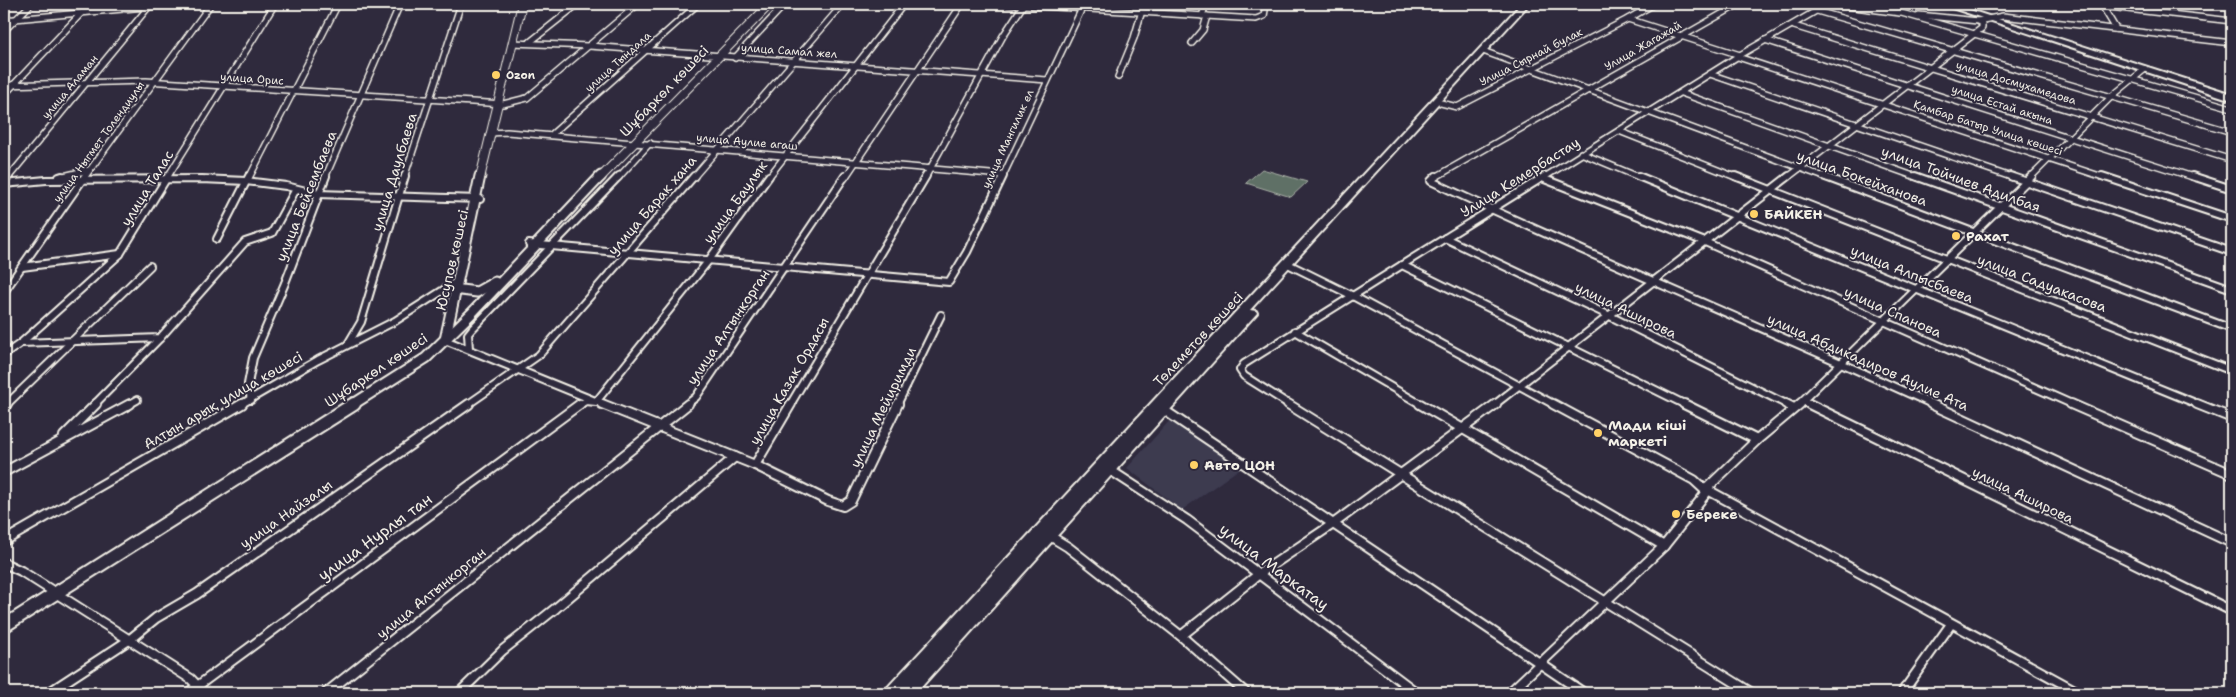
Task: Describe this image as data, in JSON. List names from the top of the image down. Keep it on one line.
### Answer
{"streets":{"main road":["Төлеметов көшесі"],"street":["Улица Жагажай","улица Самал жел","Улица Сырнай булак","улица Тындала","улица Орис","улица Досмухамедова","улица Аламан","Шұбаркөл көшесі","улица Естай акына","Қамбар батыр Улица көшесі","улица Мангилик ел","улица Ныгмет Толендиулы","улица Аулие агаш","улица Даулбаева","Улица Кемербастау","улица Бокейханова","улица Тойчиев Адилбая","улица Талас","улица Бейсембаева","улица Баулык","улица Барак хана","Юсупов көшесі","улица Алпысбаева","улица Садуакасова","улица Аширова","улица Спанова","улица Алтынкорган","улица Абдикадиров Аулие Ата","улица Казак Ордасы","Алтын арық улица көшесі","улица Мейиримди","улица Найзалы","улица Нурлы тан","улица Маркатау"]},"crossings":[["Улица Жагажай","Қамбар батыр Улица көшесі"],["Улица Жагажай","Улица Кемербастау"],["Улица Жагажай","улица Бокейханова"],["Улица Жагажай","улица Абдикадиров Аулие Ата"],["улица Самал жел","улица Тындала"],["улица Самал жел","улица Орис"],["улица Самал жел","Шұбаркөл көшесі"],["улица Самал жел","улица Мангилик ел"],["улица Самал жел","улица Баулык"],["улица Самал жел","улица Барак хана"],["улица Самал жел","Юсупов көшесі"],["улица Самал жел","улица Алтынкорган"],["улица Самал жел","улица Казак Ордасы"],["Улица Сырнай булак","Қамбар батыр Улица көшесі"],["Улица Сырнай булак","улица Бокейханова"],["Улица Сырнай булак","Төлеметов көшесі"],["улица Тындала","улица Аулие агаш"],["улица Орис","улица Аламан"],["улица Орис","улица Ныгмет Толендиулы"],["улица Орис","улица Даулбаева"],["улица Орис","улица Талас"],["улица Орис","улица Бейсембаева"],["улица Орис","Юсупов көшесі"],["улица Досмухамедова","Улица Кемербастау"],["Шұбаркөл көшесі","улица Аулие агаш"],["Шұбаркөл көшесі","Юсупов көшесі"],["Шұбаркөл көшесі","улица Казак Ордасы"],["улица Естай акына","Улица Кемербастау"],["Қамбар батыр Улица көшесі","Улица Кемербастау"],["улица Мангилик ел","улица Аулие агаш"],["улица Мангилик ел","улица Казак Ордасы"],["улица Аулие агаш","улица Баулык"],["улица Аулие агаш","улица Барак хана"],["улица Аулие агаш","Юсупов көшесі"],["улица Аулие агаш","улица Алтынкорган"],["улица Аулие агаш","улица Казак Ордасы"],["улица Даулбаева","Алтын арық улица көшесі"],["Улица Кемербастау","улица Бокейханова"],["Улица Кемербастау","улица Тойчиев Адилбая"],["Улица Кемербастау","улица Алпысбаева"],["Улица Кемербастау","улица Садуакасова"],["Улица Кемербастау","улица Аширова"],["Улица Кемербастау","улица Спанова"],["Улица Кемербастау","улица Абдикадиров Аулие Ата"],["улица Бокейханова","Төлеметов көшесі"],["улица Бейсембаева","Алтын арық улица көшесі"],["улица Баулык","улица Казак Ордасы"],["улица Баулык","улица Нурлы тан"],["улица Барак хана","улица Найзалы"],["Юсупов көшесі","улица Казак Ордасы"],["Юсупов көшесі","Алтын арық улица көшесі"],["улица Алтынкорган","улица Казак Ордасы"],["Төлеметов көшесі","улица Маркатау"],["улица Казак Ордасы","улица Мейиримди"],["улица Казак Ордасы","улица Найзалы"],["улица Казак Ордасы","улица Нурлы тан"]],"places":["Ozon","БАЙКЕН","Рахат","Мади кіші маркеті","Авто ЦОН","Береке"]}
